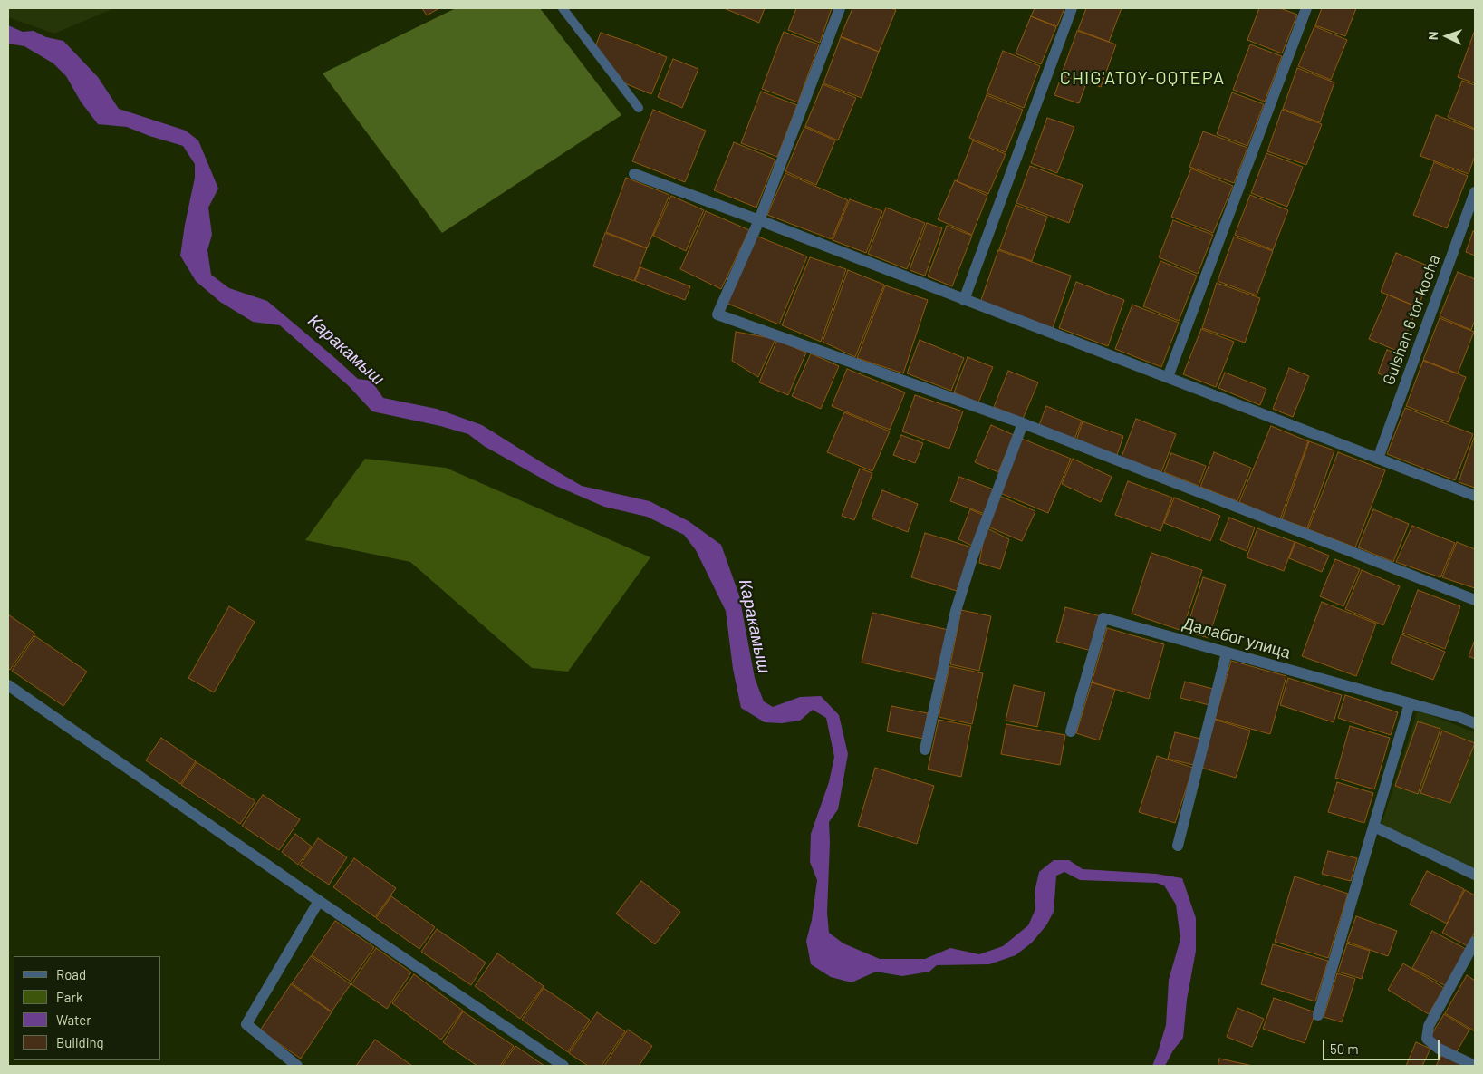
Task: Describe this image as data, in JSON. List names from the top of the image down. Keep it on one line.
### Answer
{"streets":{"street":["Gulshan 6 tor kocha","Далабог улица"]},"districts":["CHIG'ATOY-OQTEPA"],"water":["Каракамыш"],"legend":["Road","Park","Water","Building"],"scale_bar":"50 m","north":"left"}
